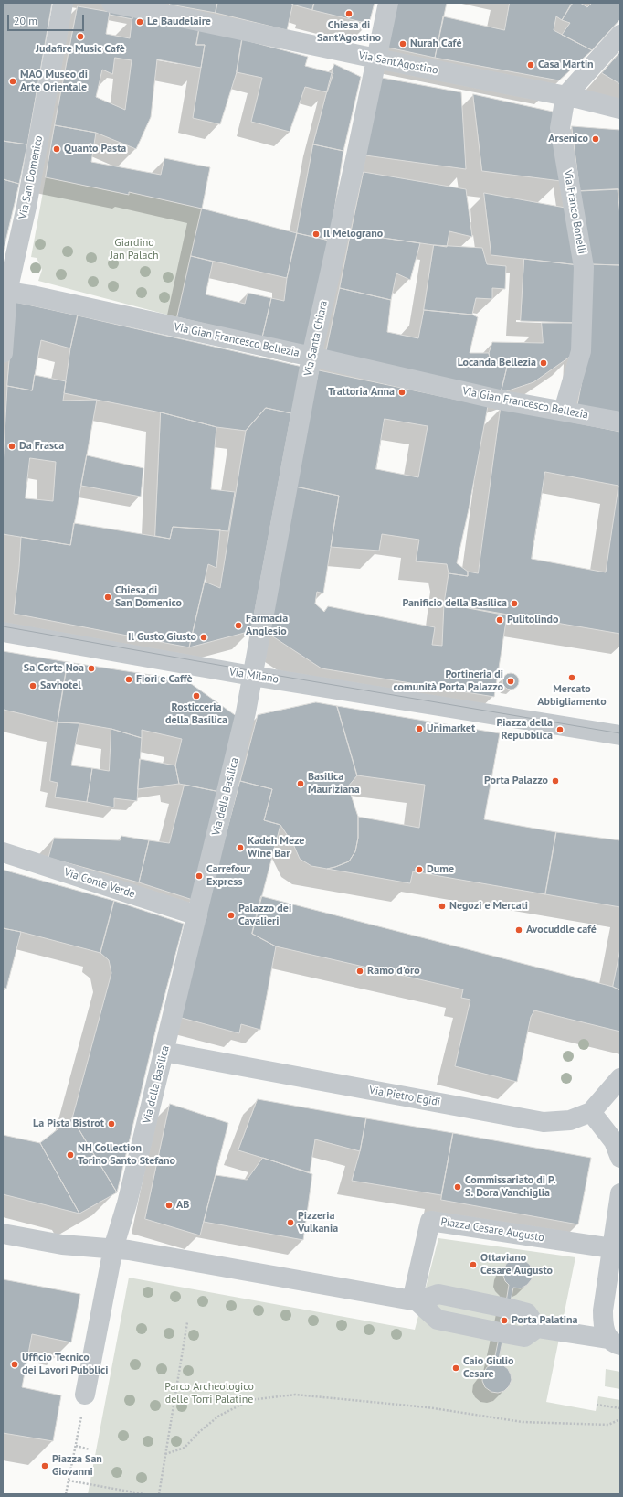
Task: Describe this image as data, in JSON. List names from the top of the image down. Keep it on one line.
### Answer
{"streets":{"street":["Via Sant'Agostino","Via San Domenico","Via Franco Bonelli","Via Santa Chiara","Via Gian Francesco Bellezia","Via Milano","Via della Basilica","Via Conte Verde","Via Pietro Egidi","Piazza Cesare Augusto"]},"crossings":[["Via Sant'Agostino","Via Franco Bonelli"],["Via Sant'Agostino","Via Santa Chiara"],["Via San Domenico","Via Gian Francesco Bellezia"],["Via Franco Bonelli","Via Gian Francesco Bellezia"],["Via Santa Chiara","Via Gian Francesco Bellezia"],["Via Santa Chiara","Via Milano"],["Via Santa Chiara","Via della Basilica"],["Via Milano","Via della Basilica"],["Via della Basilica","Via Conte Verde"],["Via della Basilica","Via Pietro Egidi"]],"parks":["Giardino Jan Palach","Parco Archeologico delle Torri Palatine"],"places":["Chiesa di Sant'Agostino","Le Baudelaire","Judafire Music Cafè","Nurah Café","Casa Martin","MAO Museo di Arte Orientale","Arsenico","Quanto Pasta","Il Melograno","Locanda Bellezia","Trattoria Anna","Da Frasca","Chiesa di San Domenico","Panificio della Basilica","Pulitolindo","Farmacia Anglesio","Il Gusto Giusto","Sa Corte Noa","Mercato Abbigliamento","Fiori e Caffè","Portineria di comunità Porta Palazzo","Savhotel","Rosticceria della Basilica","Unimarket","Piazza della Repubblica","Porta Palazzo","Basilica Mauriziana","Kadeh Meze Wine Bar","Dume","Carrefour Express","Negozi e Mercati","Palazzo dei Cavalieri","Avocuddle café","Ramo d'oro","La Pista Bistrot","NH Collection Torino Santo Stefano","Commissariato di P. S. Dora Vanchiglia","AB","Pizzeria Vulkania","Ottaviano Cesare Augusto","Porta Palatina","Ufficio Tecnico dei Lavori Pubblici","Caio Giulio Cesare","Piazza San Giovanni"],"scale_bar":"20 m"}
